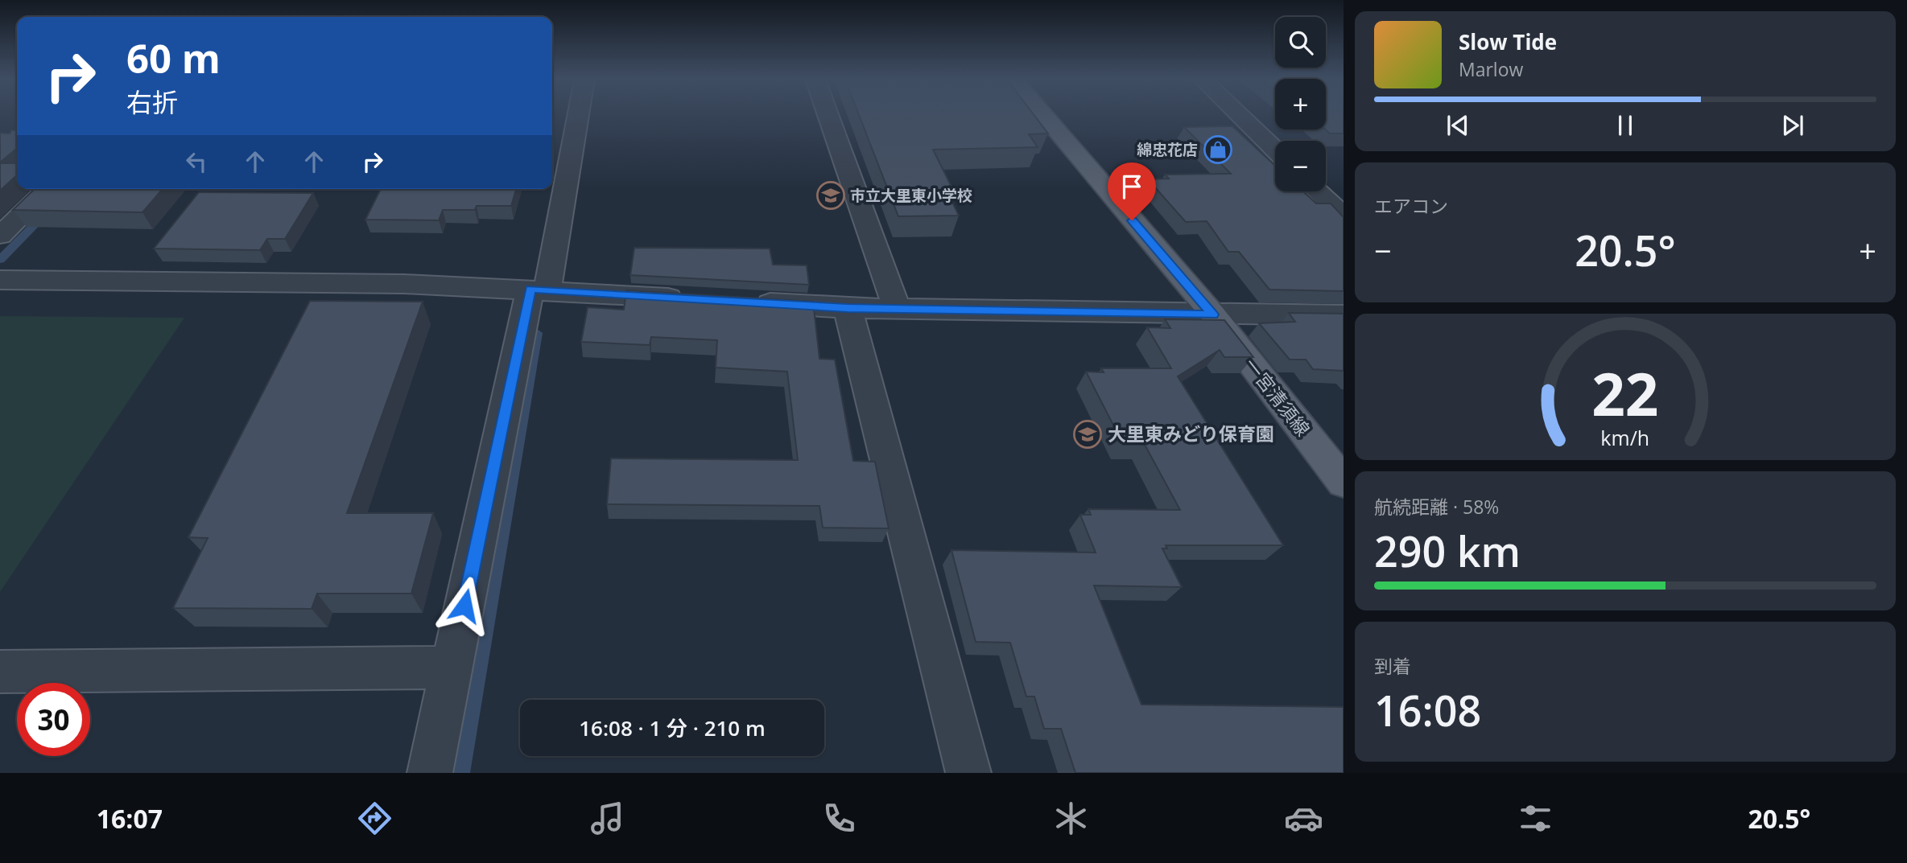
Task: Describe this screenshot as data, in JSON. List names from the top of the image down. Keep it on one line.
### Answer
{"streets":{"main road":["一宮清須線"]},"places":{"shop":["綿忠花店"],"school or university":["市立大里東小学校","大里東みどり保育園"]},"page":{"map_buttons":["+","−"],"turn":["60 m","右折"],"song":["Slow Tide","Marlow"],"tile":["エアコン",["航続距離 · 58%","290 km"],["到着","16:08"]],"heat":["−","20.5°","+"],"limit":"30","trip":"16:08 · 1 分 · 210 m","tabs":["16:07","20.5°"],"gauge":["22","km/h"]}}
